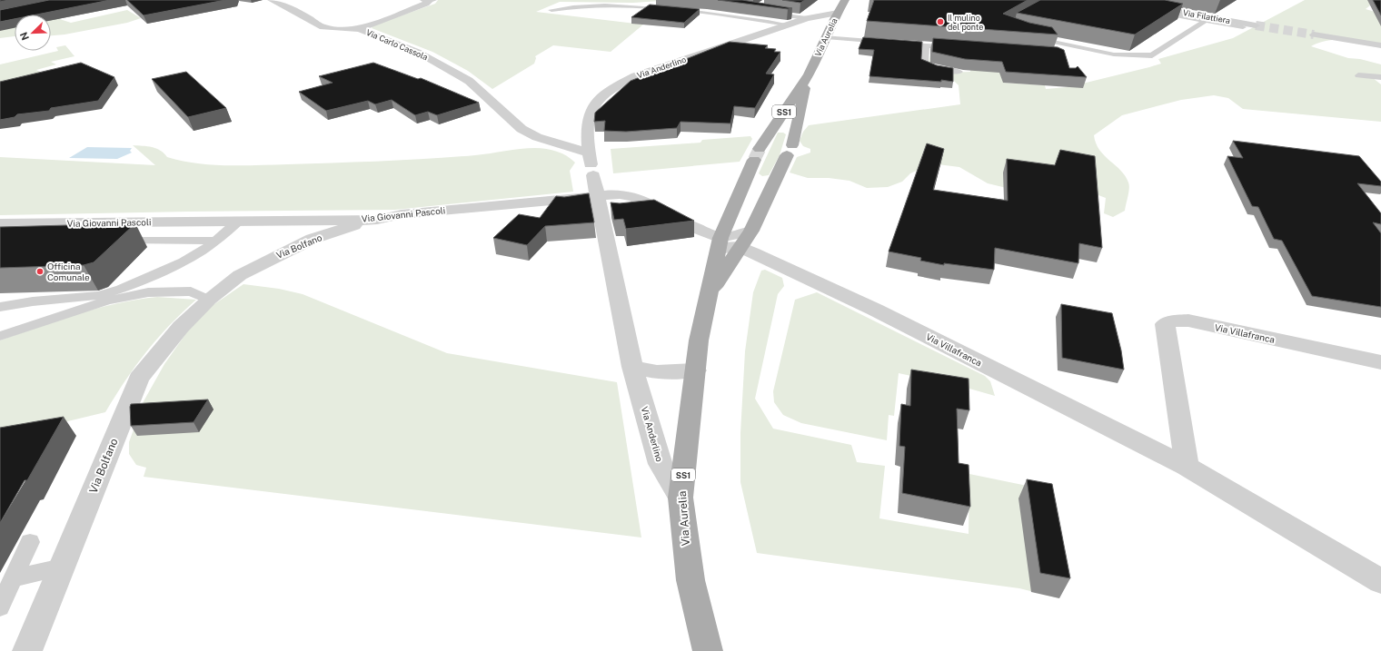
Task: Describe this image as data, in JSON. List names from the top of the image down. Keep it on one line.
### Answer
{"streets":{"main road":["Via Aurelia","SS1"],"street":["Via Filattiera","Via Carlo Cassola","Via Anderlino","Via Giovanni Pascoli","Via Bolfano","Via Villafranca"]},"crossings":[["Via Aurelia","Via Anderlino"],["Via Aurelia","SS1"],["Via Aurelia","Via Giovanni Pascoli"],["Via Aurelia","Via Villafranca"],["Via Carlo Cassola","Via Anderlino"],["Via Anderlino","Via Giovanni Pascoli"],["SS1","Via Giovanni Pascoli"],["SS1","Via Villafranca"],["Via Giovanni Pascoli","Via Bolfano"],["Via Giovanni Pascoli","Via Villafranca"]],"places":["Il mulino del ponte","Officina Comunale"],"north":"bottom left"}
